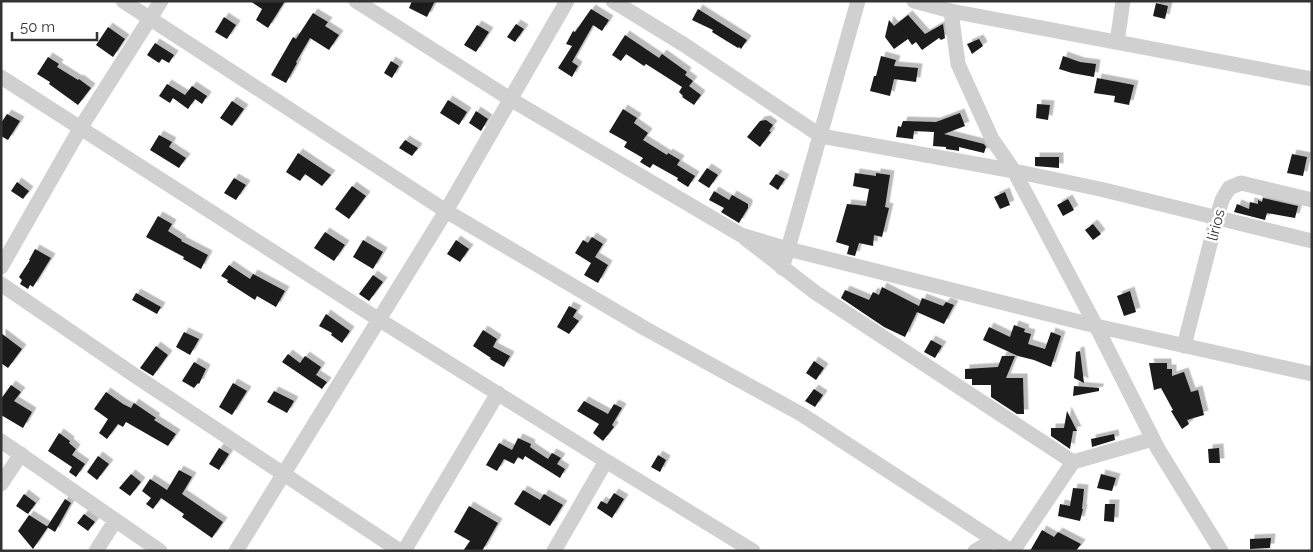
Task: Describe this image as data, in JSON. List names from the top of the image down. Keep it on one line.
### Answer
{"streets":{"street":["lirios"]},"scale_bar":"50 m"}
